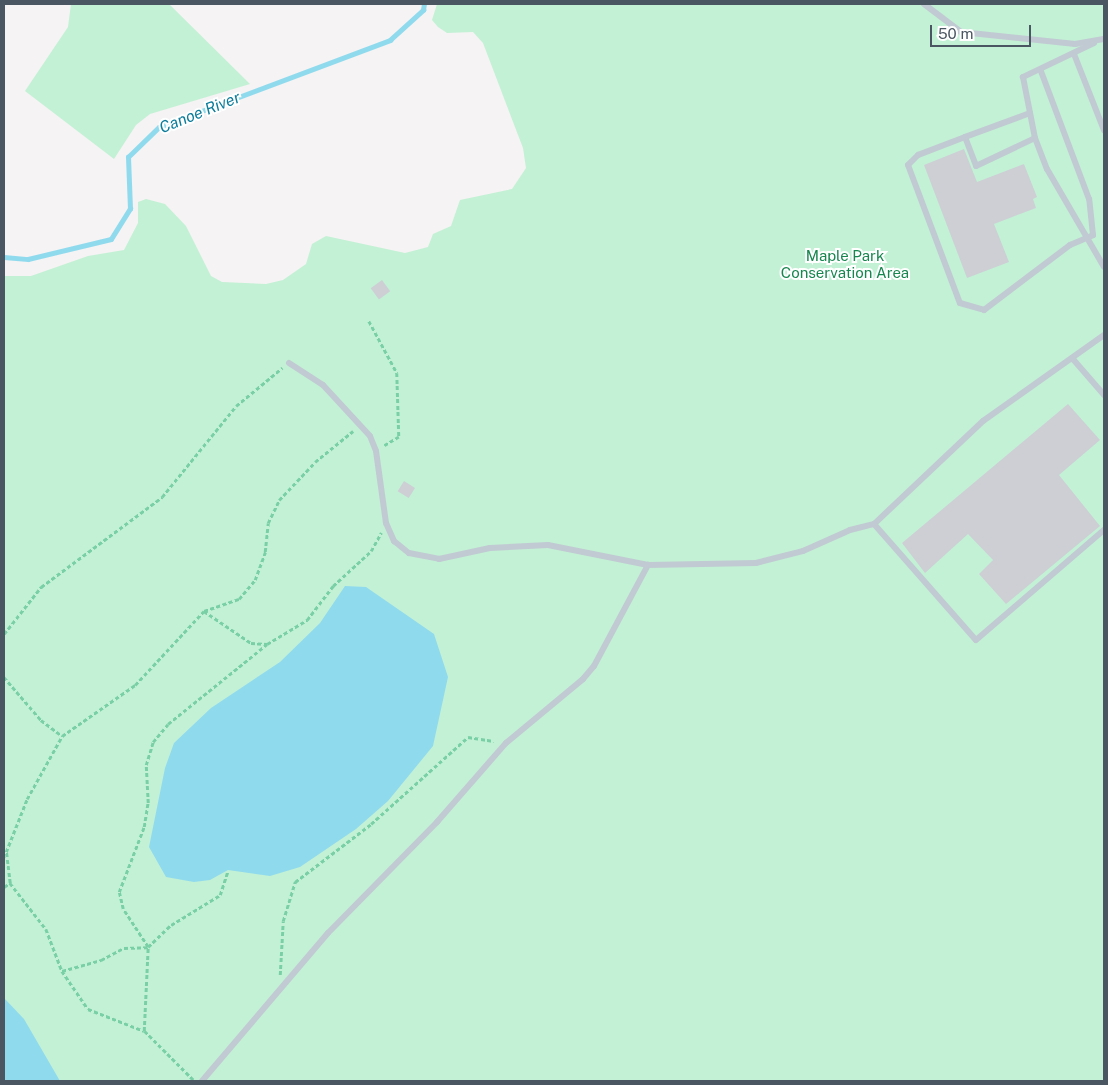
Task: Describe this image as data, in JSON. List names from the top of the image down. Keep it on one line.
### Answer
{"water":["Canoe River"],"parks":["Maple Park Conservation Area"],"scale_bar":"50 m"}
